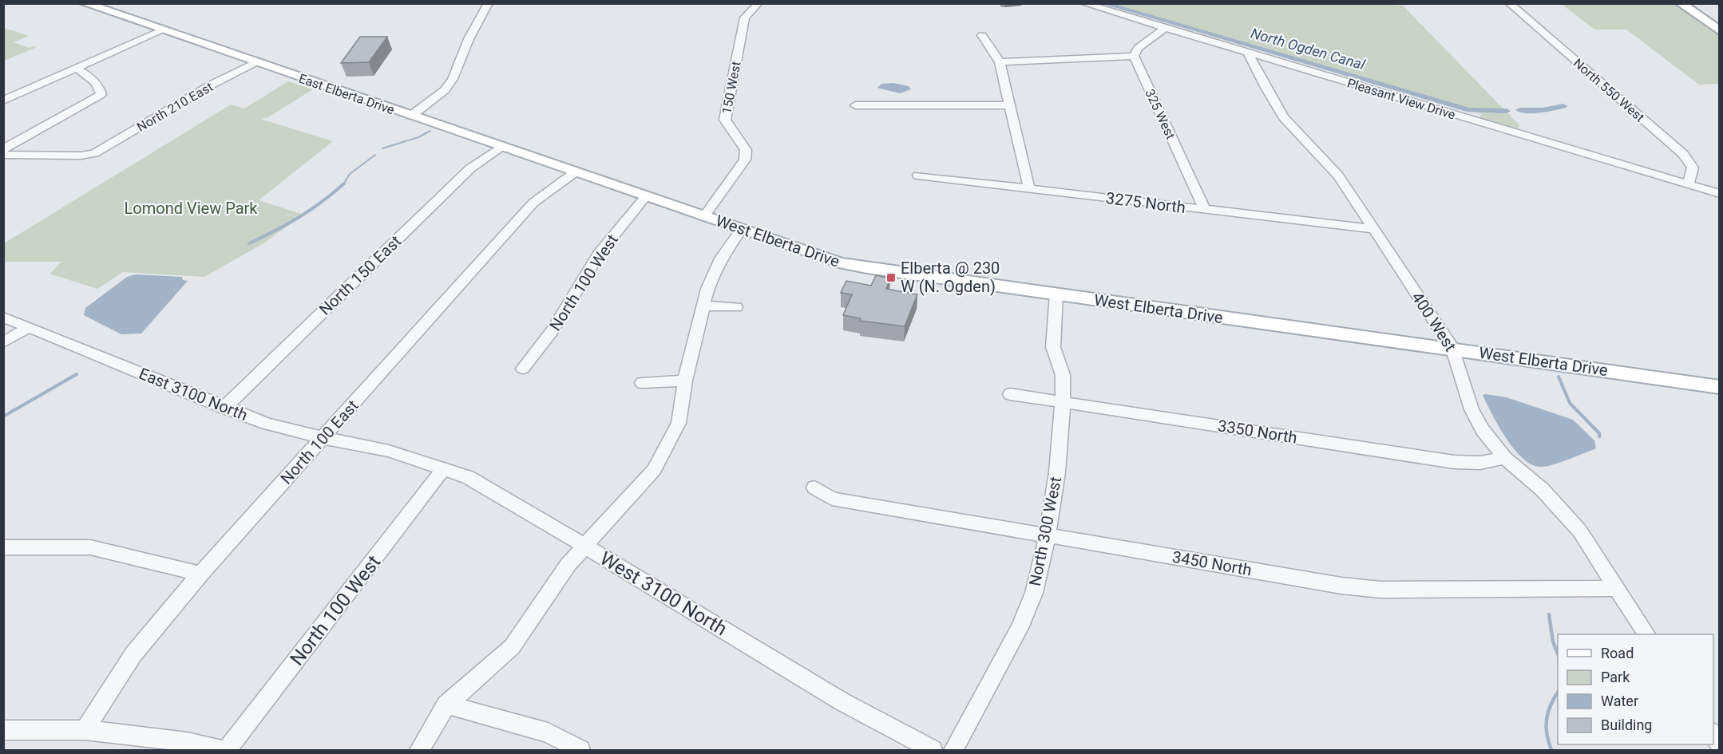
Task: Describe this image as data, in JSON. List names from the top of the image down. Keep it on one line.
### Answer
{"streets":{"main road":["East Elberta Drive","West Elberta Drive"],"street":["150 West","North 550 West","Pleasant View Drive","North 210 East","325 West","3275 North","North 150 East","North 100 West","400 West","East 3100 North","3350 North","North 100 East","North 300 West","3450 North","West 3100 North"]},"crossings":[["150 West","West Elberta Drive"],["North 550 West","Pleasant View Drive"],["East Elberta Drive","North 210 East"],["East Elberta Drive","West Elberta Drive"],["East Elberta Drive","North 150 East"],["East Elberta Drive","North 100 East"],["Pleasant View Drive","400 West"],["325 West","3275 North"],["3275 North","400 West"],["West Elberta Drive","North 100 West"],["West Elberta Drive","400 West"],["West Elberta Drive","North 300 West"],["North 150 East","East 3100 North"],["North 100 West","West 3100 North"],["400 West","3350 North"],["400 West","3450 North"],["East 3100 North","North 100 East"],["East 3100 North","West 3100 North"],["3350 North","North 300 West"],["North 300 West","3450 North"]],"water":["North Ogden Canal"],"parks":["Lomond View Park"],"places":{"transit":["Elberta @ 230 W (N. Ogden)"]},"legend":["Road","Park","Water","Building"]}
